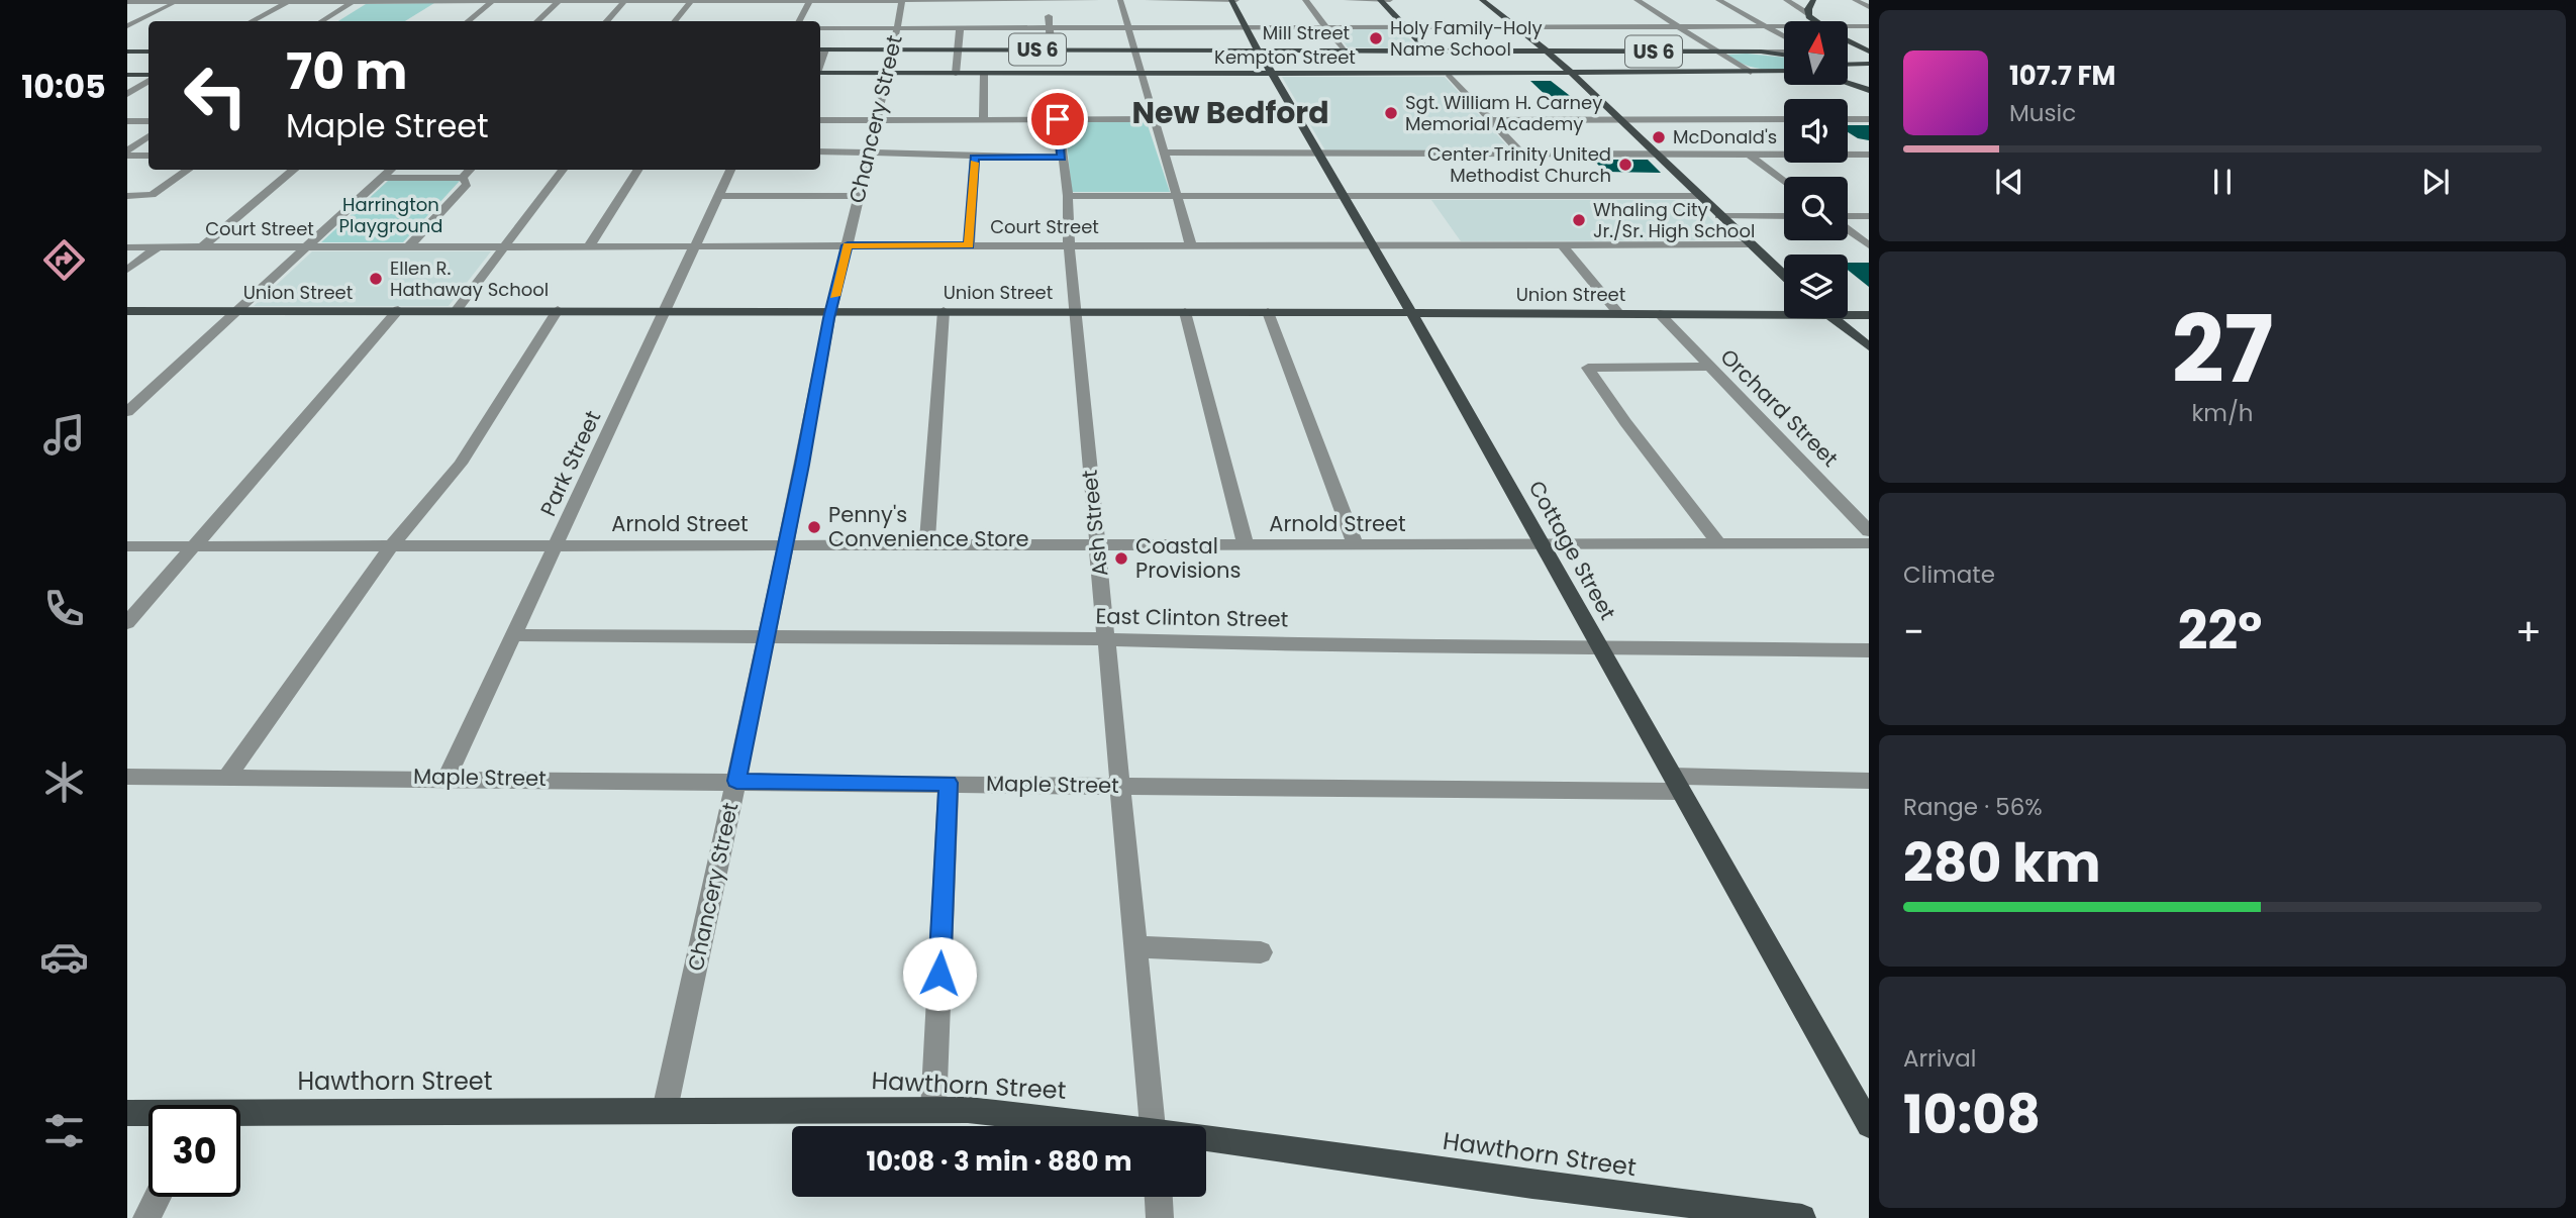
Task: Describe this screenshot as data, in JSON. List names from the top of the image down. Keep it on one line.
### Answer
{"streets":{"main road":["Mill Street","US 6","Kempton Street","Union Street","Cottage Street","Hawthorn Street"],"street":["Chancery Street","Court Street","Orchard Street","Park Street","Ash Street","Arnold Street","East Clinton Street","Maple Street"]},"crossings":[["Mill Street","Chancery Street"],["Mill Street","Cottage Street"],["Kempton Street","Chancery Street"],["Kempton Street","Cottage Street"],["Chancery Street","Court Street"],["Chancery Street","Union Street"],["Chancery Street","Arnold Street"],["Chancery Street","East Clinton Street"],["Chancery Street","Maple Street"],["Chancery Street","Hawthorn Street"],["Court Street","Park Street"],["Court Street","Ash Street"],["Court Street","Cottage Street"],["Union Street","Orchard Street"],["Union Street","Park Street"],["Union Street","Ash Street"],["Union Street","Cottage Street"],["Park Street","Arnold Street"],["Park Street","East Clinton Street"],["Park Street","Maple Street"],["Ash Street","Arnold Street"],["Ash Street","East Clinton Street"],["Ash Street","Maple Street"],["Arnold Street","Cottage Street"],["Cottage Street","East Clinton Street"],["Cottage Street","Maple Street"]],"districts":["New Bedford"],"parks":["Harrington Playground"],"places":["Holy Family-Holy Name School","Sgt. William H. Carney Memorial Academy","McDonald's","Center Trinity United Methodist Church","Whaling City Jr./Sr. High School","Ellen R. Hathaway School","Penny's Convenience Store","Coastal Provisions"],"north":"top","page":{"tabs":"10:05","turn":["70 m","Maple Street"],"song":["107.7 FM","Music"],"tile":[["27","km/h"],"Climate",["Range · 56%","280 km"],["Arrival","10:08"]],"heat":["−","22°","+"],"limit":"30","trip":"10:08 · 3 min · 880 m"}}
